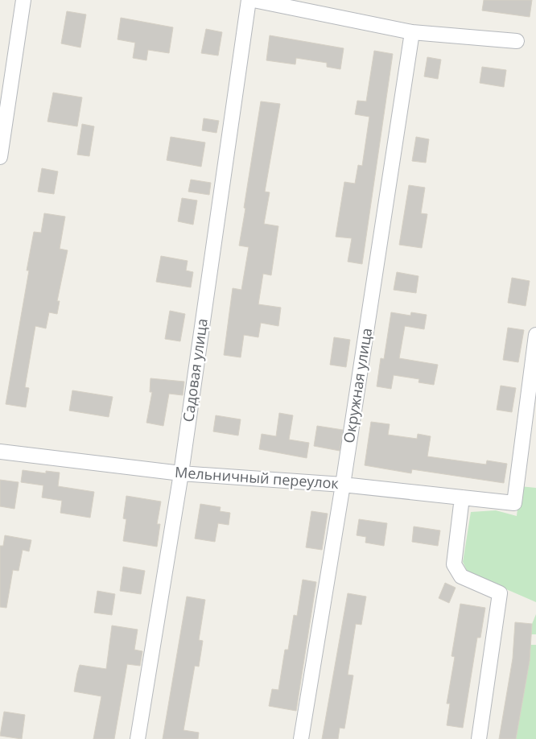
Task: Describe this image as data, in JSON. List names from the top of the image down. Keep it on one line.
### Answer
{"streets":{"street":["Садовая улица","Окружная улица","Мельничный переулок"]},"crossings":[["Садовая улица","Мельничный переулок"],["Окружная улица","Мельничный переулок"]]}
